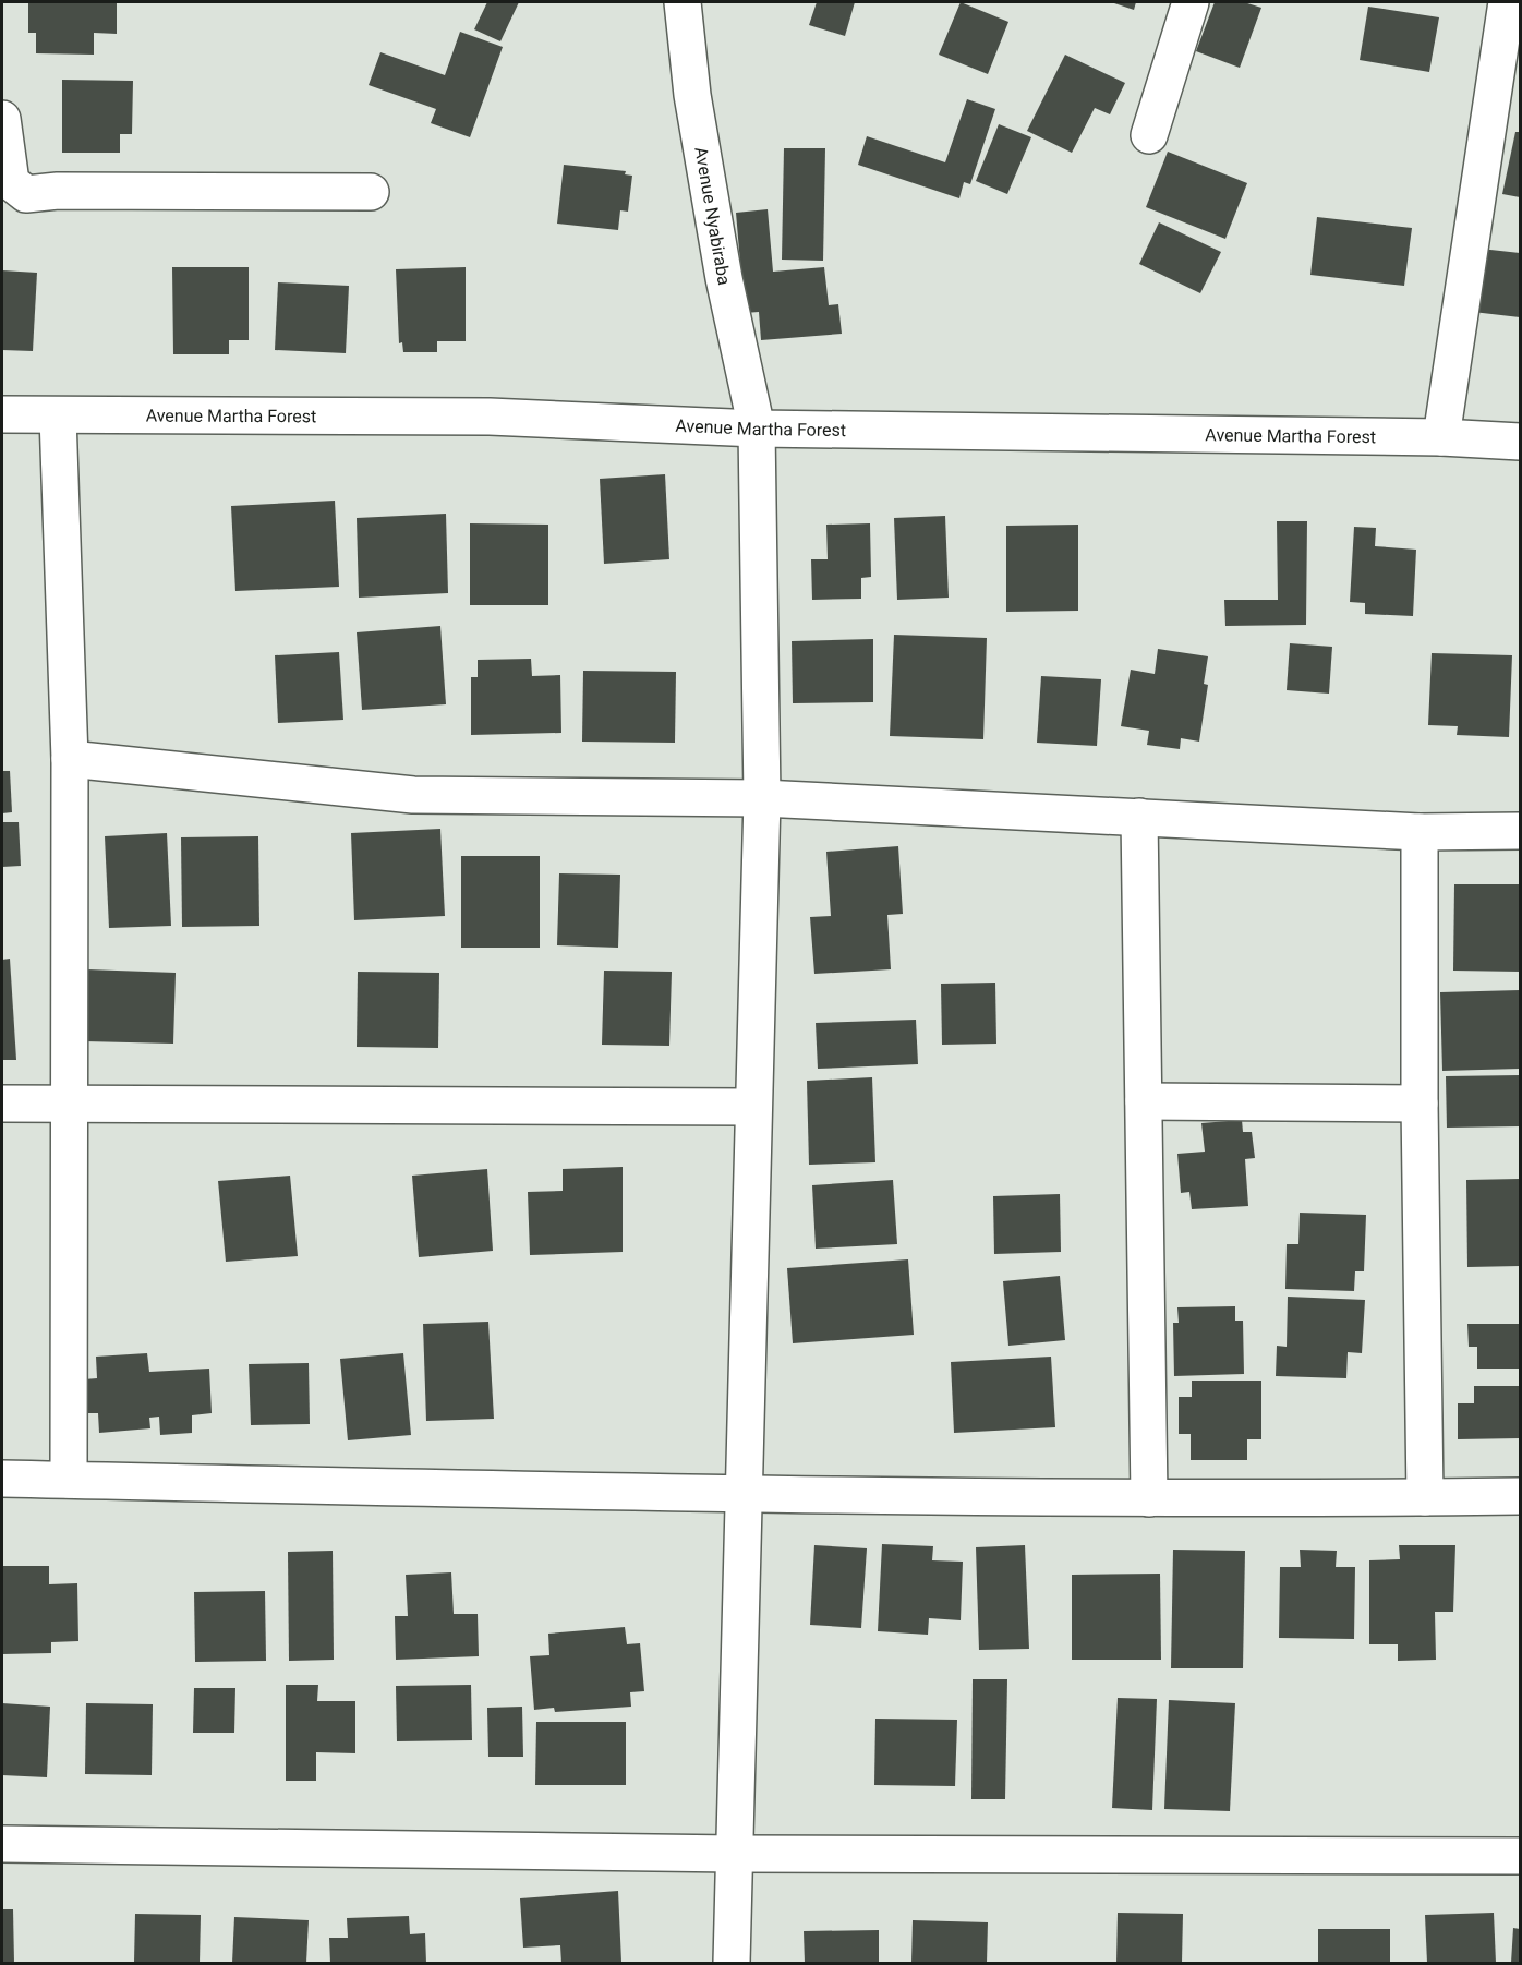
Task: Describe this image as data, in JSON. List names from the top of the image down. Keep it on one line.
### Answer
{"streets":{"street":["Avenue Nyabiraba","Avenue Martha Forest"]},"crossings":[["Avenue Nyabiraba","Avenue Martha Forest"]]}
